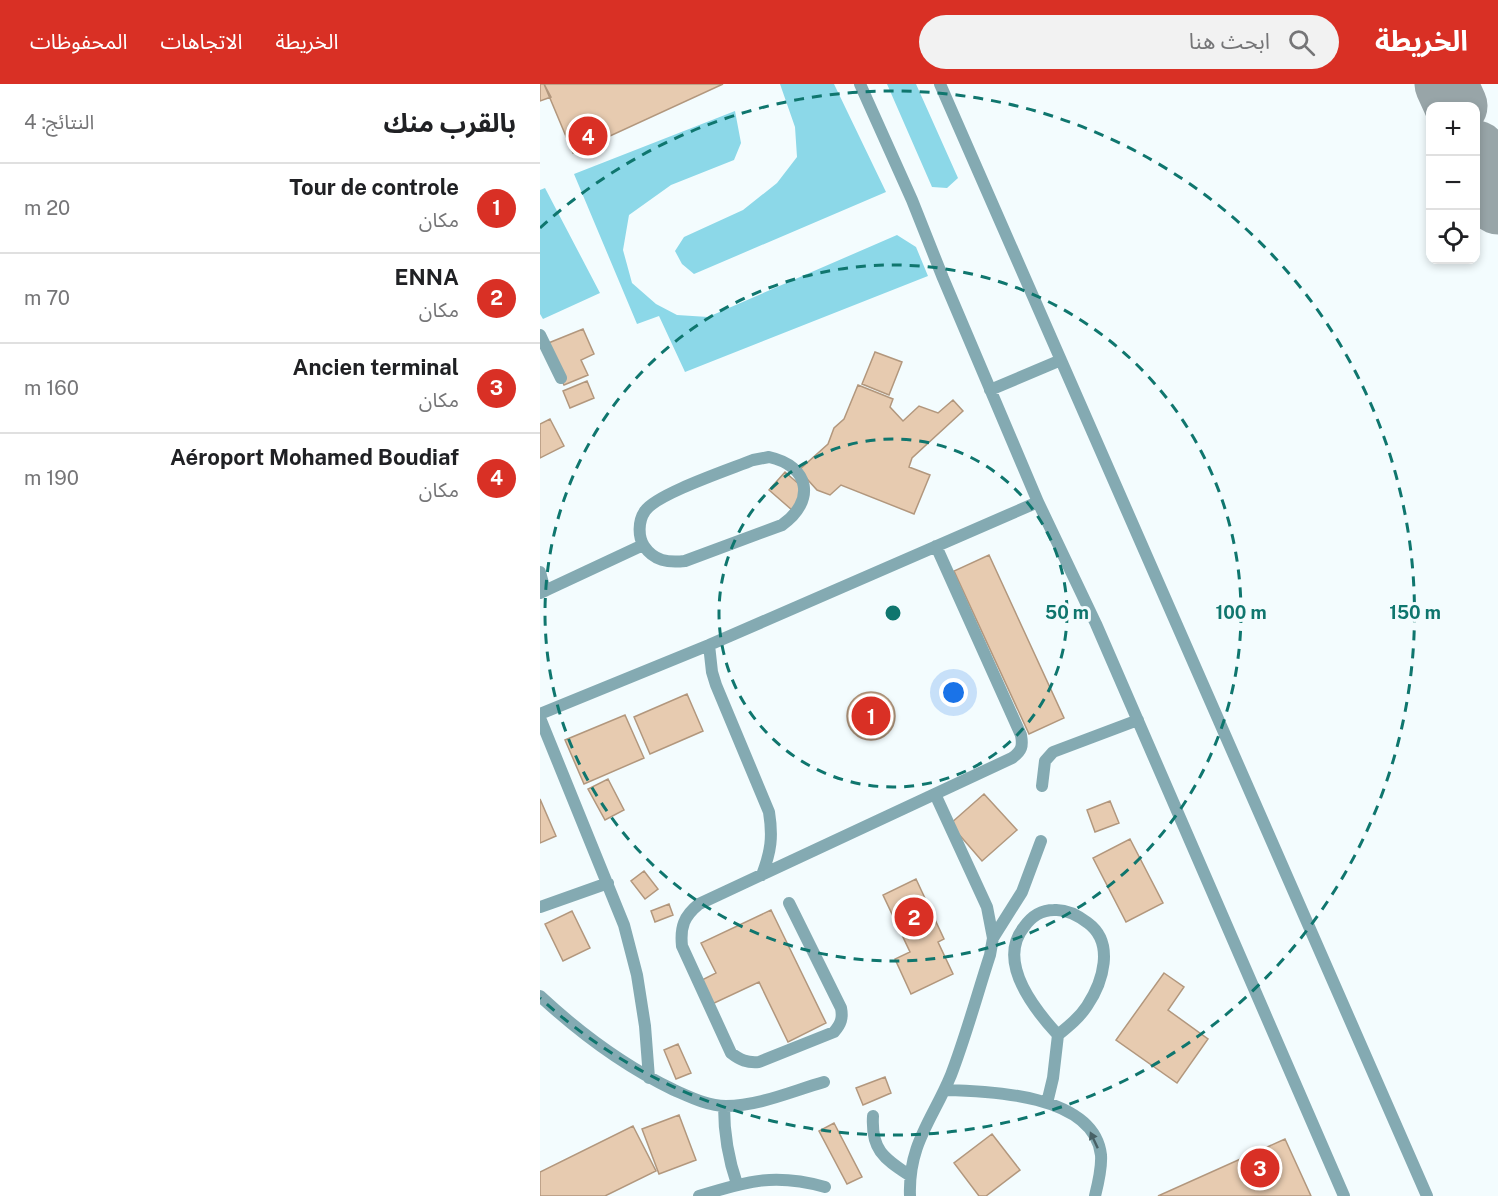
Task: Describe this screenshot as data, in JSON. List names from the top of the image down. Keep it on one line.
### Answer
{"page":{"header":"الخريطة","search":"ابحث هنا","nav":["الخريطة","الاتجاهات","المحفوظات"],"heading":["بالقرب منك","النتائج: 4"],"map_buttons":["+","−"],"pins":["4","1","2","3"],"list":[{"mark":"1","name":"Tour de controle","note":"مكان","value":"20 m"},{"mark":"2","name":"ENNA","note":"مكان","value":"70 m"},{"mark":"3","name":"Ancien terminal","note":"مكان","value":"160 m"},{"mark":"4","name":"Aéroport Mohamed Boudiaf","note":"مكان","value":"190 m"}]},"rings":["50 m","100 m","150 m"]}
